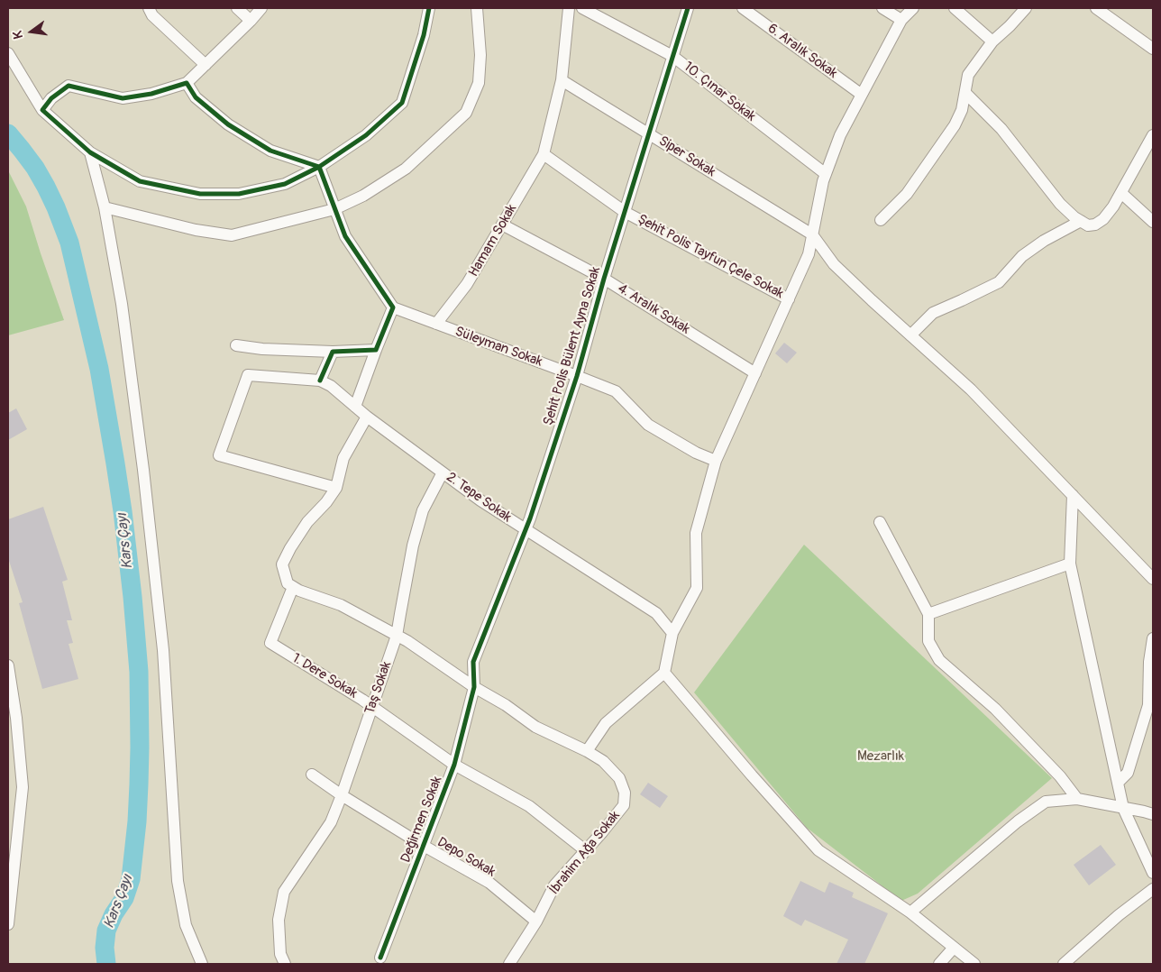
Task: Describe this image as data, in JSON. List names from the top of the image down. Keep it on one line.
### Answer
{"streets":{"street":["6. Aralık Sokak","10. Çınar Sokak","Siper Sokak","Hamam Sokak","Şehit Polis Tayfun Çele Sokak","4. Aralık Sokak","Şehit Polis Bülent Ayna Sokak","Süleyman Sokak","2. Tepe Sokak","1. Dere Sokak","Taş Sokak","Değirmen Sokak","İbrahim Ağa Sokak","Depo Sokak"]},"crossings":[["10. Çınar Sokak","Şehit Polis Bülent Ayna Sokak"],["Siper Sokak","Hamam Sokak"],["Siper Sokak","Şehit Polis Bülent Ayna Sokak"],["Hamam Sokak","Şehit Polis Tayfun Çele Sokak"],["Hamam Sokak","4. Aralık Sokak"],["Hamam Sokak","Süleyman Sokak"],["Şehit Polis Tayfun Çele Sokak","Şehit Polis Bülent Ayna Sokak"],["4. Aralık Sokak","Şehit Polis Bülent Ayna Sokak"],["Şehit Polis Bülent Ayna Sokak","Süleyman Sokak"],["Şehit Polis Bülent Ayna Sokak","2. Tepe Sokak"],["Şehit Polis Bülent Ayna Sokak","Değirmen Sokak"],["Şehit Polis Bülent Ayna Sokak","İbrahim Ağa Sokak"],["2. Tepe Sokak","Taş Sokak"],["1. Dere Sokak","Taş Sokak"],["1. Dere Sokak","Değirmen Sokak"],["1. Dere Sokak","İbrahim Ağa Sokak"],["Taş Sokak","İbrahim Ağa Sokak"],["Taş Sokak","Depo Sokak"],["Değirmen Sokak","İbrahim Ağa Sokak"],["Değirmen Sokak","Depo Sokak"],["İbrahim Ağa Sokak","Depo Sokak"]],"water":["Kars Çayı"],"parks":["Mezarlık"],"north":"left"}
